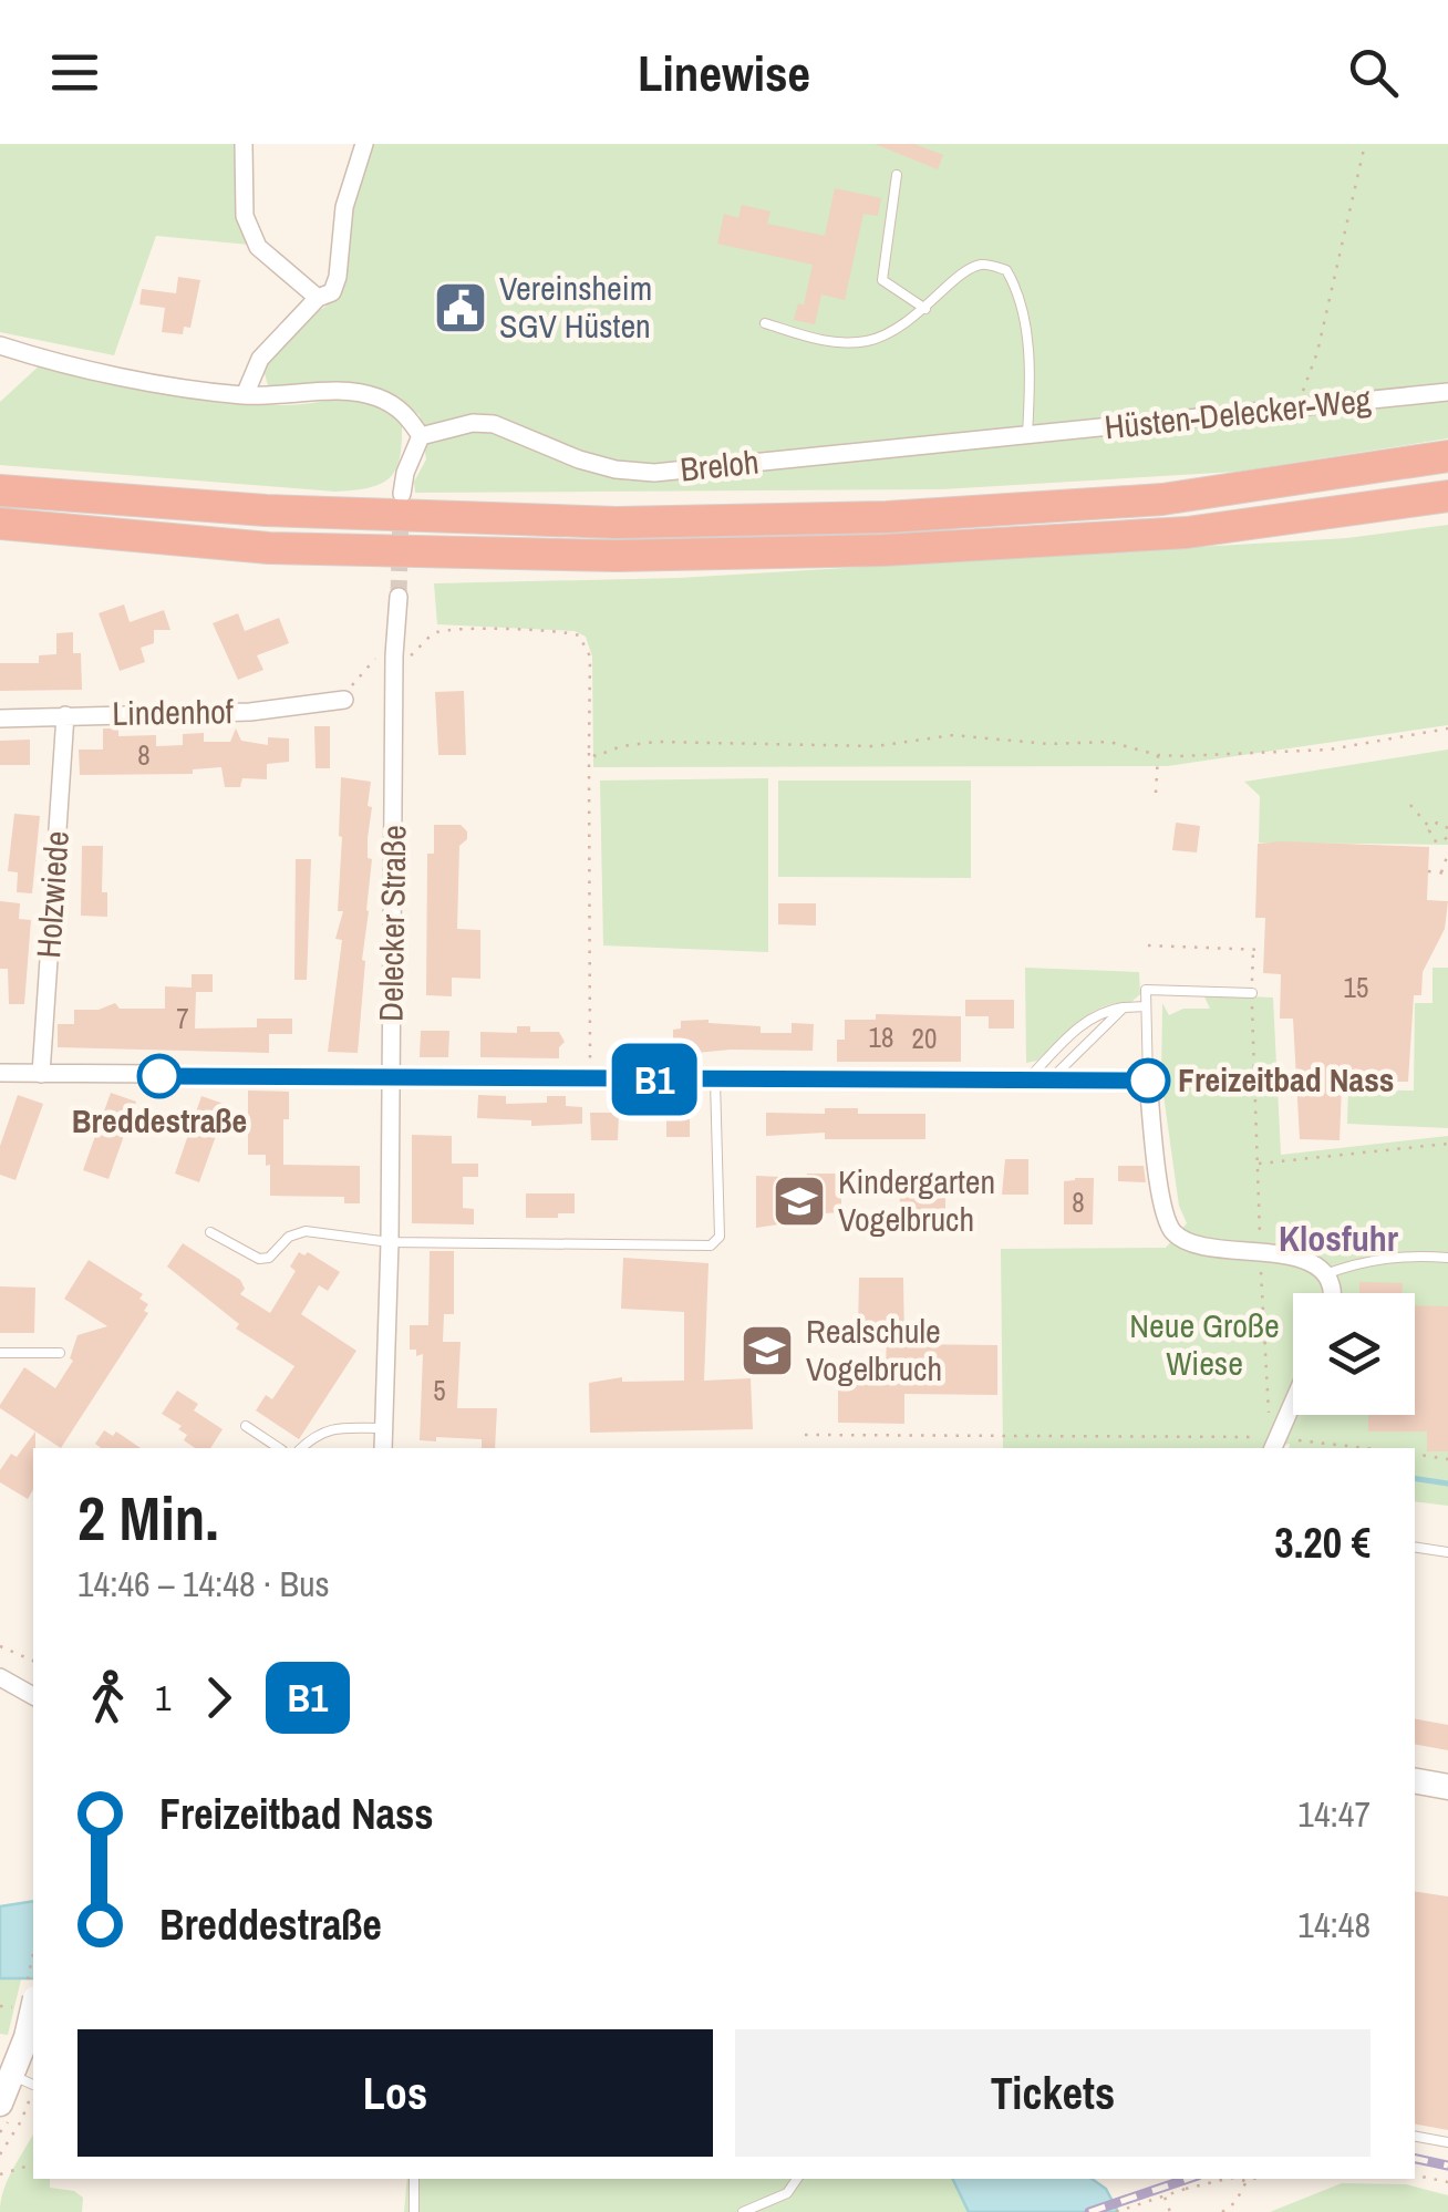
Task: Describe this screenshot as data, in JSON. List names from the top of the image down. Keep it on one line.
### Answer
{"streets":{"street":["Hüsten-Delecker-Weg","Breloh","Lindenhof","Holzwiede","Delecker Straße"]},"crossings":[["Hüsten-Delecker-Weg","Breloh"],["Lindenhof","Holzwiede"]],"districts":["Klosfuhr"],"parks":["Neue Große Wiese"],"places":{"public building":["Vereinsheim SGV Hüsten"],"other":["Breddestraße","Freizeitbad Nass"],"school or university":["Kindergarten Vogelbruch","Realschule Vogelbruch"]},"lines":["bus line B1"],"house_numbers":["8","15","7","18","20","8","5"],"page":{"header":"Linewise","on_map":"B1","heading":["2 Min.","14:46 – 14:48 · Bus","3.20 €"],"legs":["1","B1"],"list":[{"name":"Freizeitbad Nass","value":"14:47"},{"name":"Breddestraße","value":"14:48"}],"buttons":["Los","Tickets"]}}
